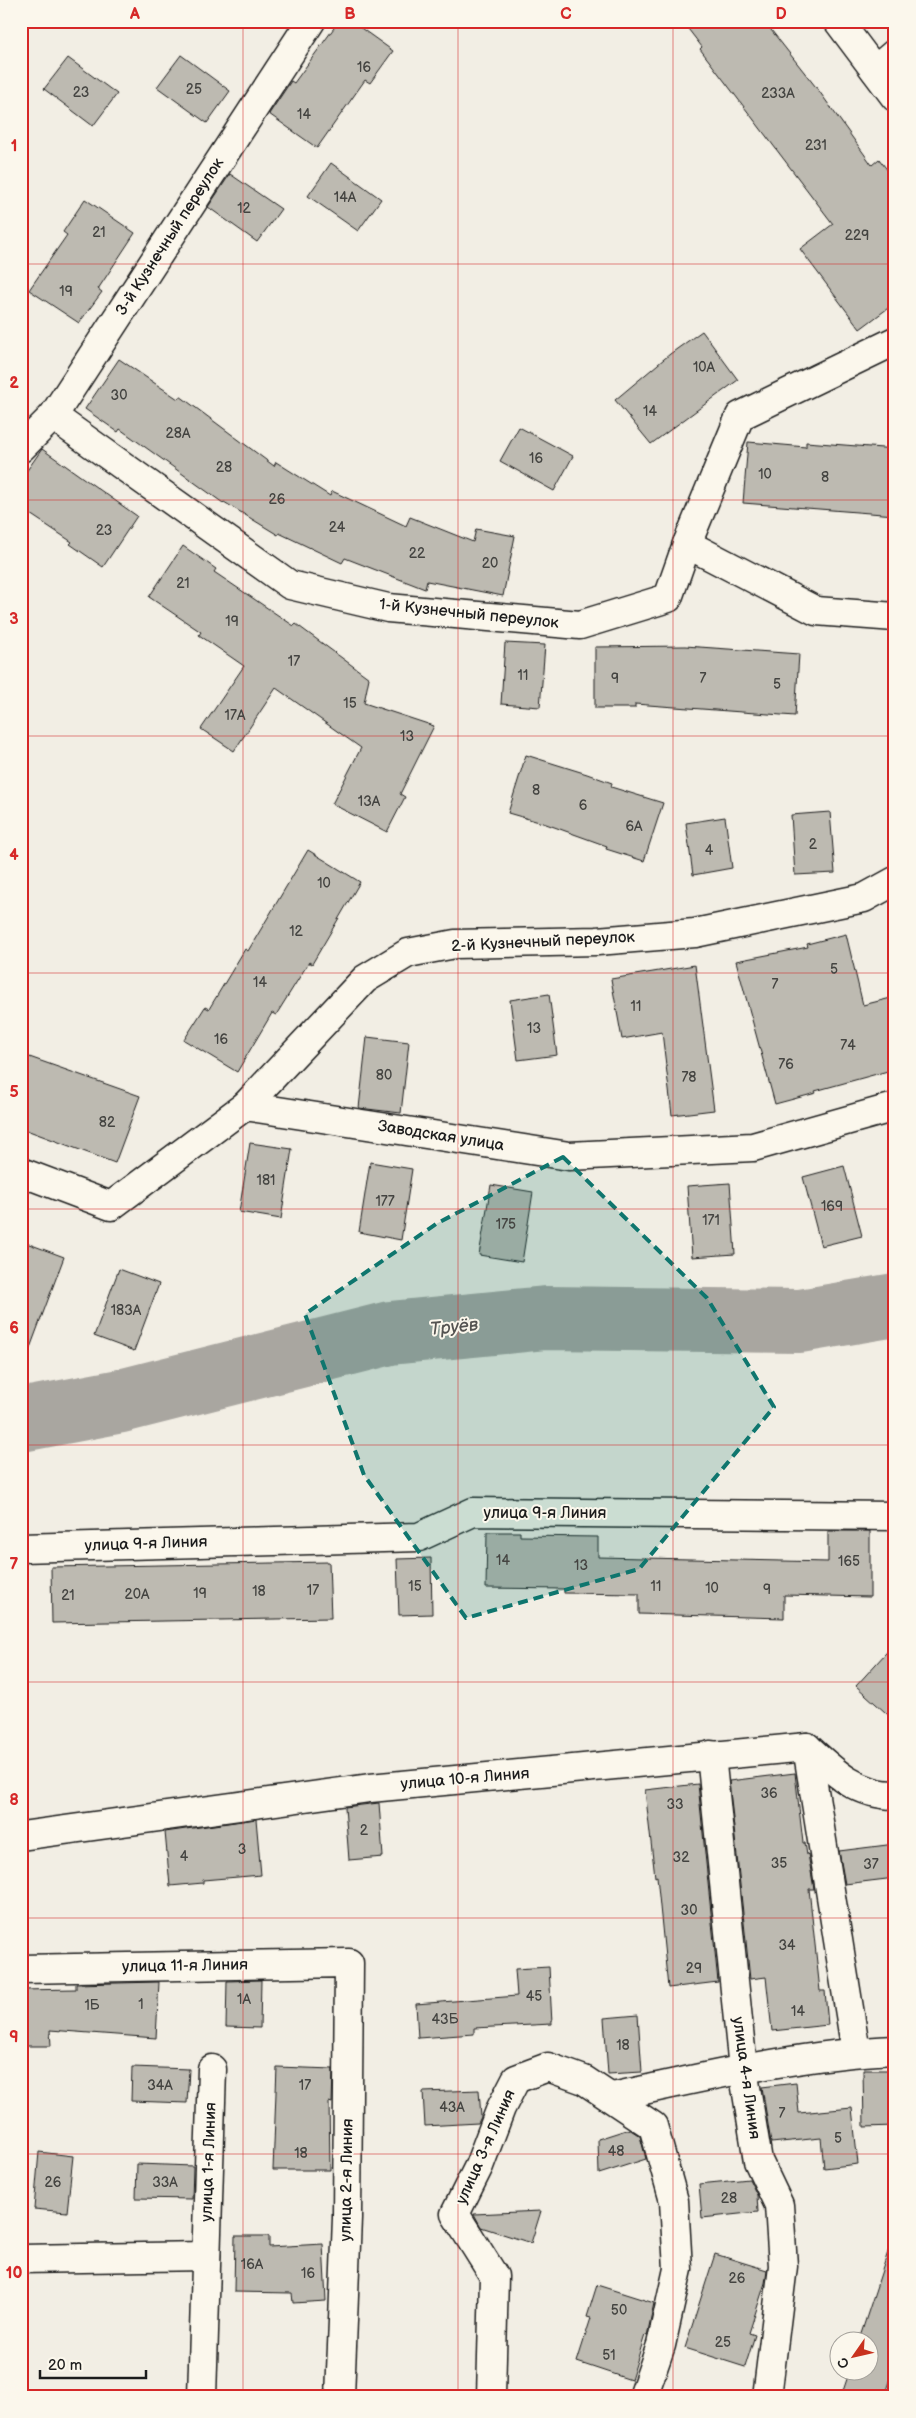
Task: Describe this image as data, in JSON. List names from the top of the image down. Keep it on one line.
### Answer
{"streets":{"street":["3-й Кузнечный переулок","1-й Кузнечный переулок","2-й Кузнечный переулок","Заводская улица","улица 9-я Линия","улица 10-я Линия","улица 11-я Линия","улица 4-я Линия","улица 3-я Линия","улица 1-я Линия","улица 2-я Линия"]},"crossings":[["3-й Кузнечный переулок","1-й Кузнечный переулок"],["2-й Кузнечный переулок","Заводская улица"],["улица 10-я Линия","улица 4-я Линия"],["улица 11-я Линия","улица 2-я Линия"]],"water":["Труёв"],"house_numbers":["16","25","23","233А","14","231","14А","12","21","229","19","10А","30","14","28А","16","28","10","8","26","24","23","22","20","21","19","17","11","9","7","5","15","17А","13","8","13А","6","6А","2","4","10","12","5","14","7","11","13","16","74","76","80","78","82","181","177","169","171","175","183А","14","165","13","15","11","10","9","17","18","19","20А","21","36","33","2","3","4","32","35","37","30","34","29","45","1А","1","1Б","14","43Б","18","34А","17","43А","7","5","48","18","26","33А","28","16А","16","26","50","25","51"],"scale_bar":"20 m","north":"bottom left","grid":{"columns":["A","B","C","D"],"rows":["1","2","3","4","5","6","7","8","9","10"]}}
